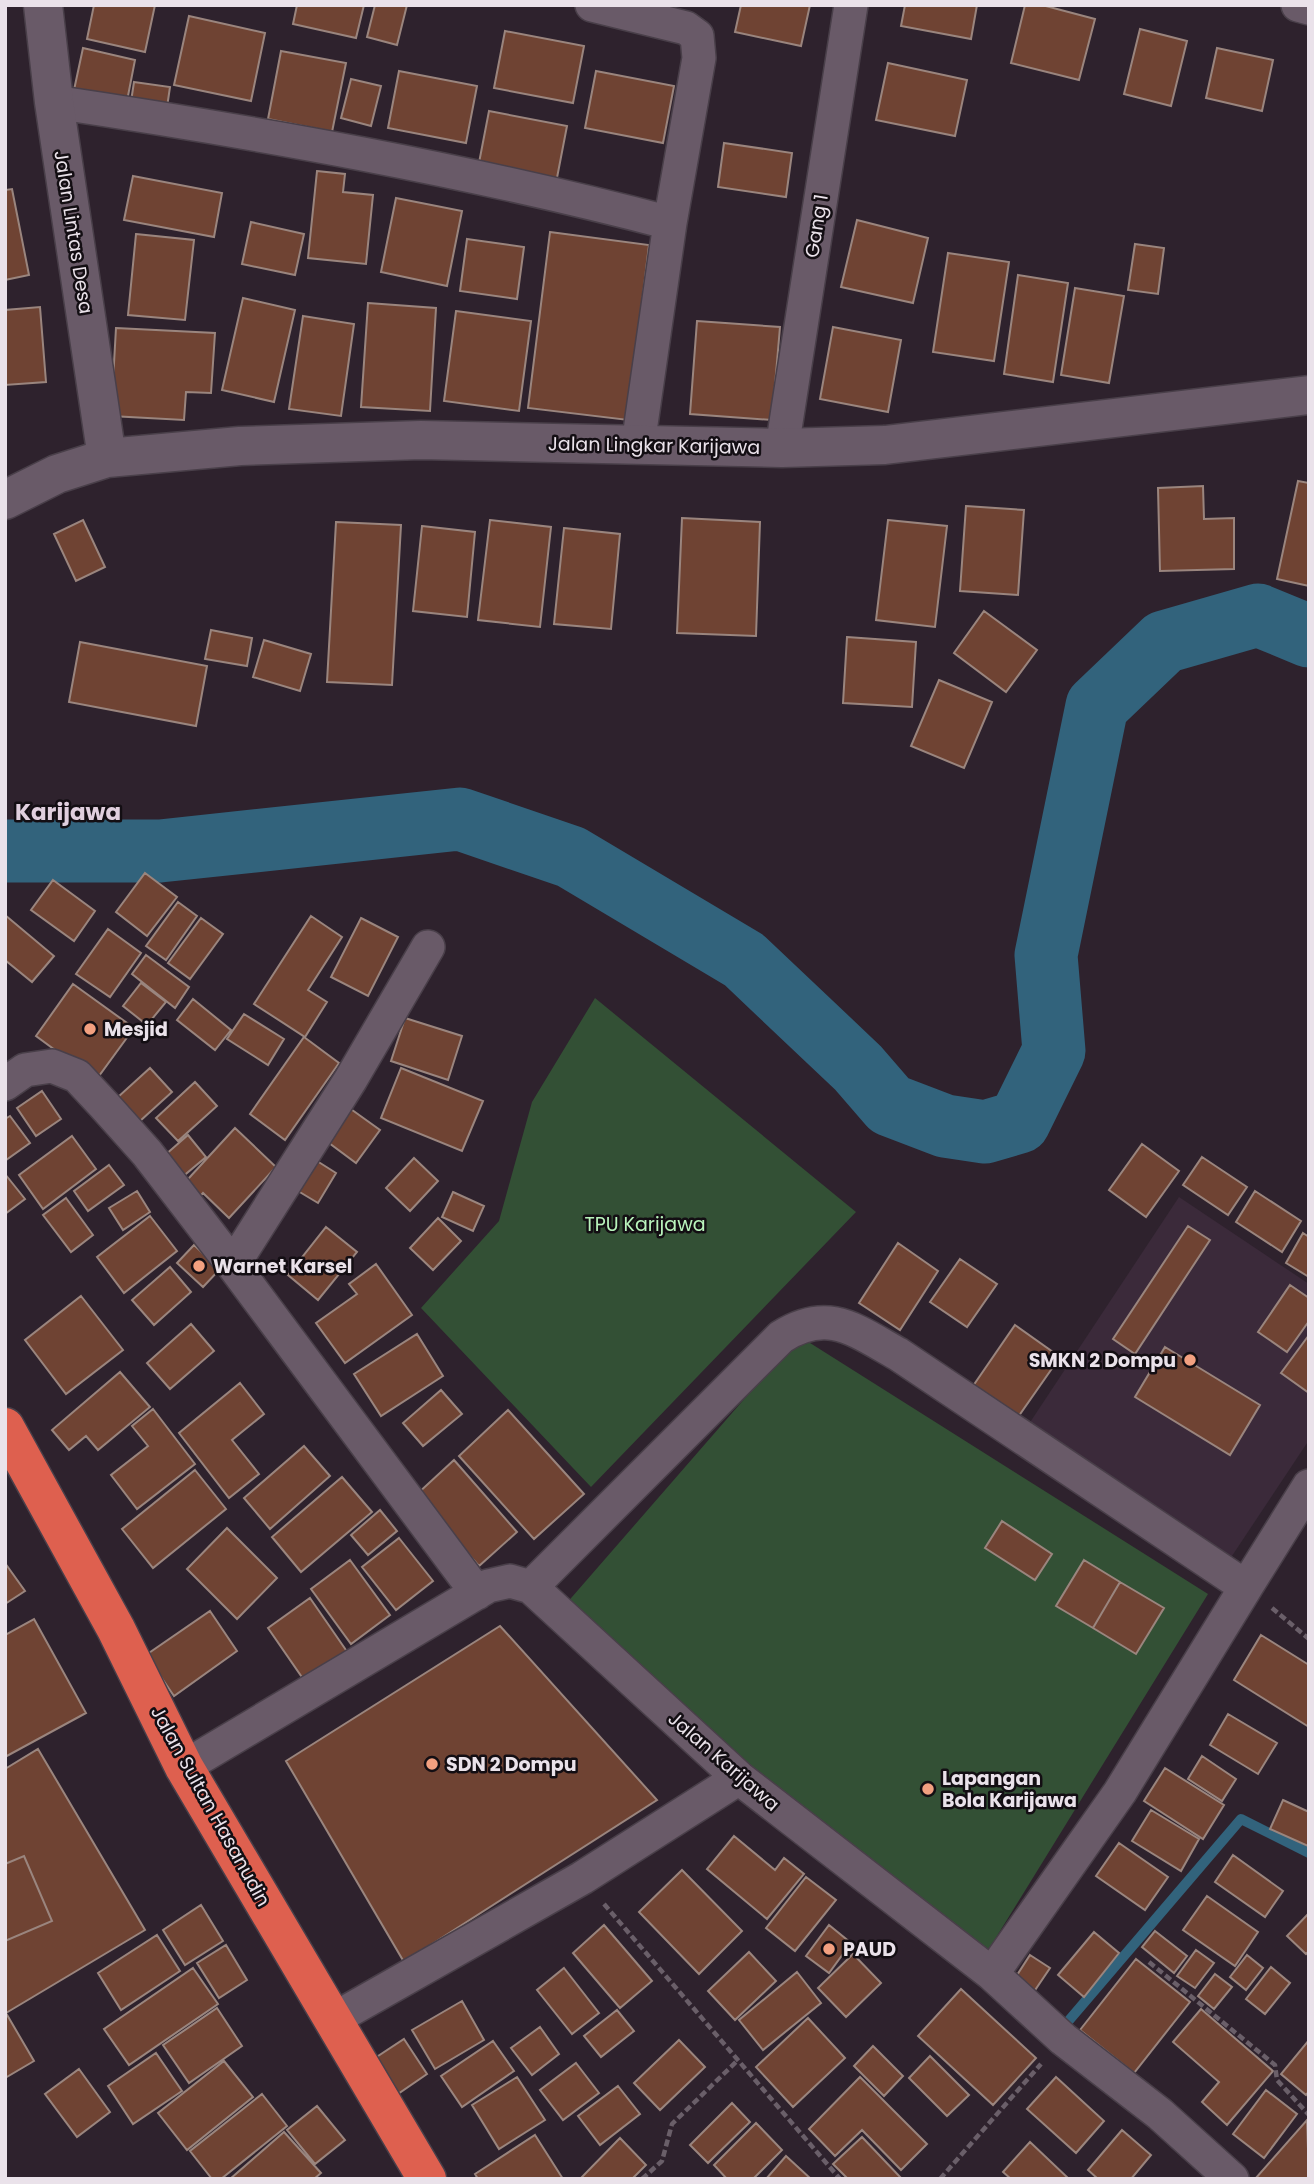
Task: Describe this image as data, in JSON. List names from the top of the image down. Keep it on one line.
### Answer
{"streets":{"highway":["Jalan Sultan Hasanudin"],"main road":["Jalan Lintas Desa","Jalan Lingkar Karijawa"],"street":["Gang 1","Jalan Karijawa"]},"crossings":[["Gang 1","Jalan Lingkar Karijawa"],["Jalan Lintas Desa","Jalan Lingkar Karijawa"]],"districts":["Karijawa"],"parks":["TPU Karijawa"],"places":["Mesjid","Warnet Karsel","SMKN 2 Dompu","SDN 2 Dompu","Lapangan Bola Karijawa","PAUD"]}
